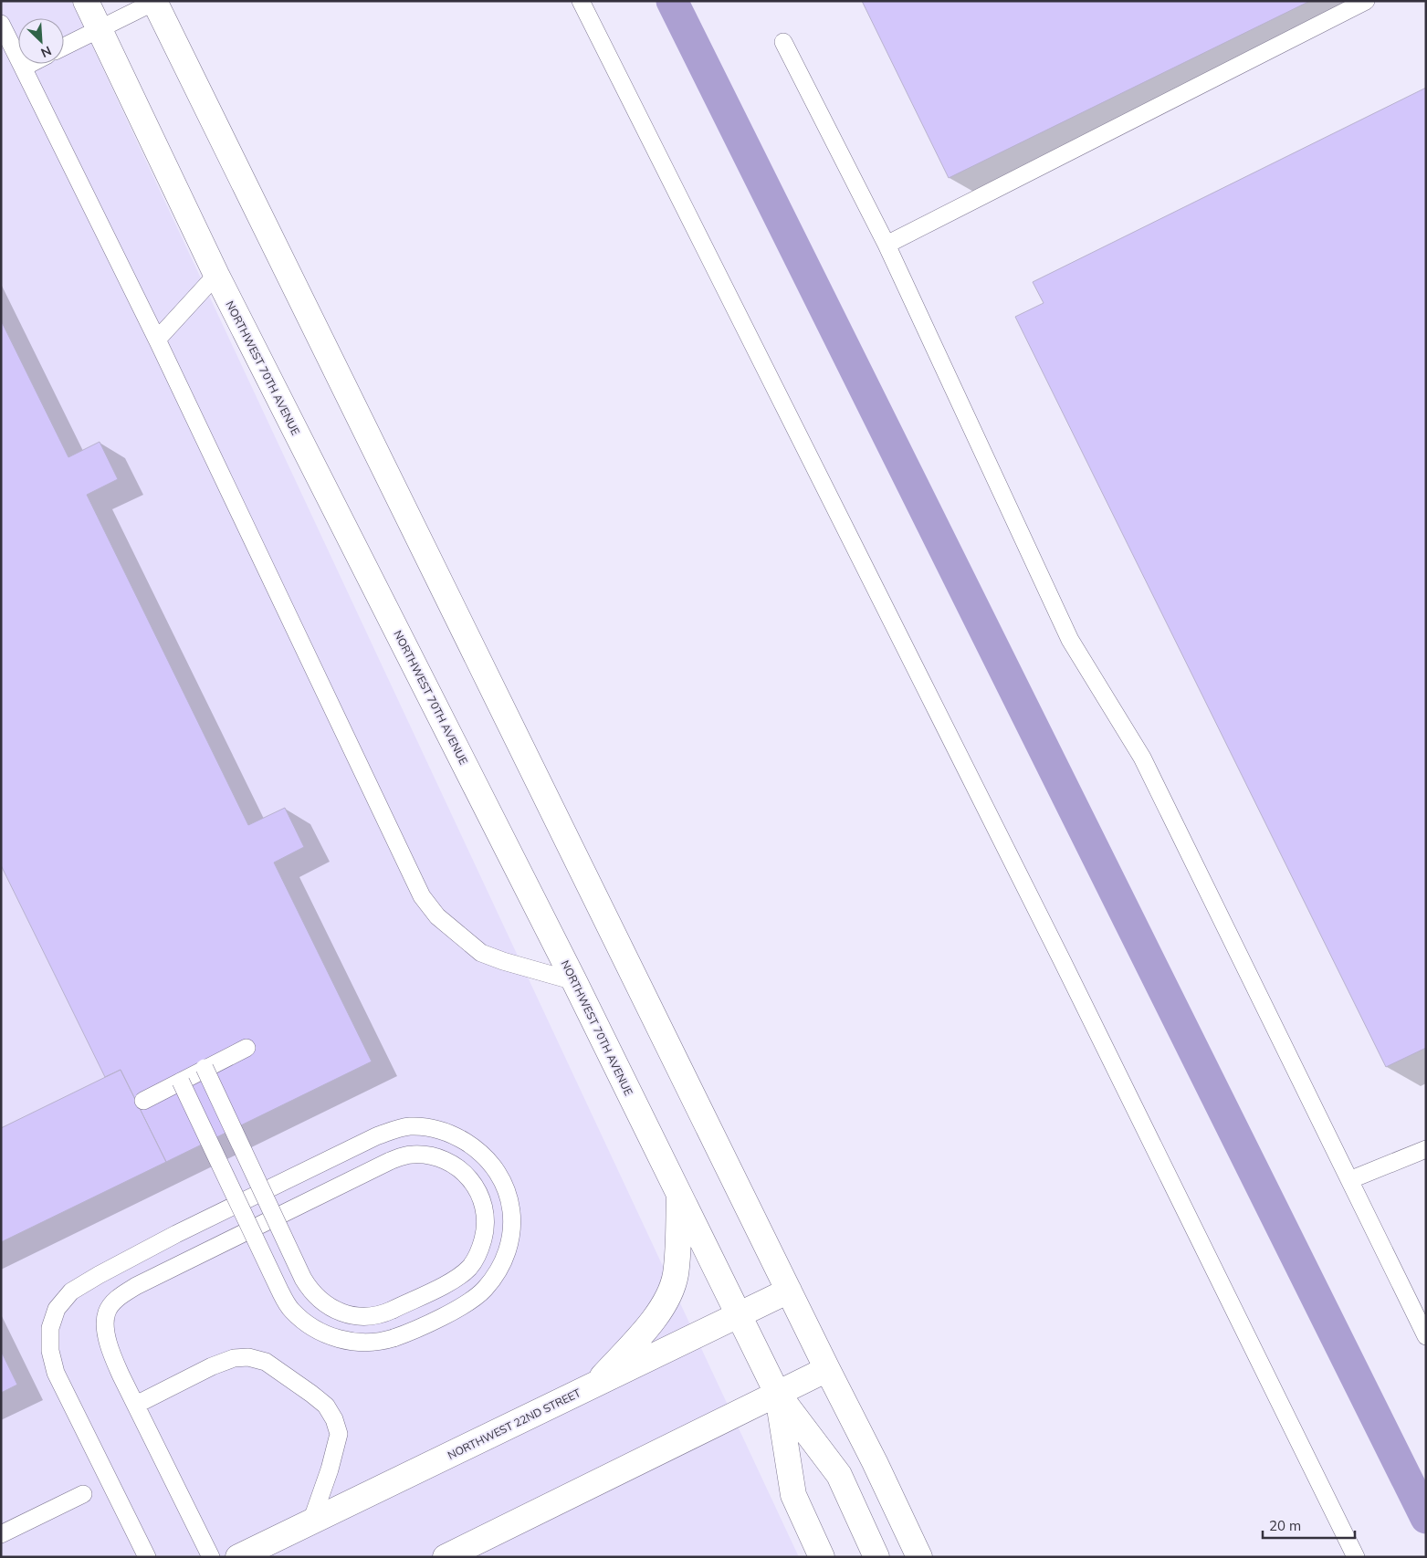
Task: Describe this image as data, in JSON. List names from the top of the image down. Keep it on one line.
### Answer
{"streets":{"main road":["NORTHWEST 70TH AVENUE","NORTHWEST 22ND STREET"]},"crossings":[["NORTHWEST 70TH AVENUE","NORTHWEST 22ND STREET"]],"scale_bar":"20 m","north":"bottom right"}
